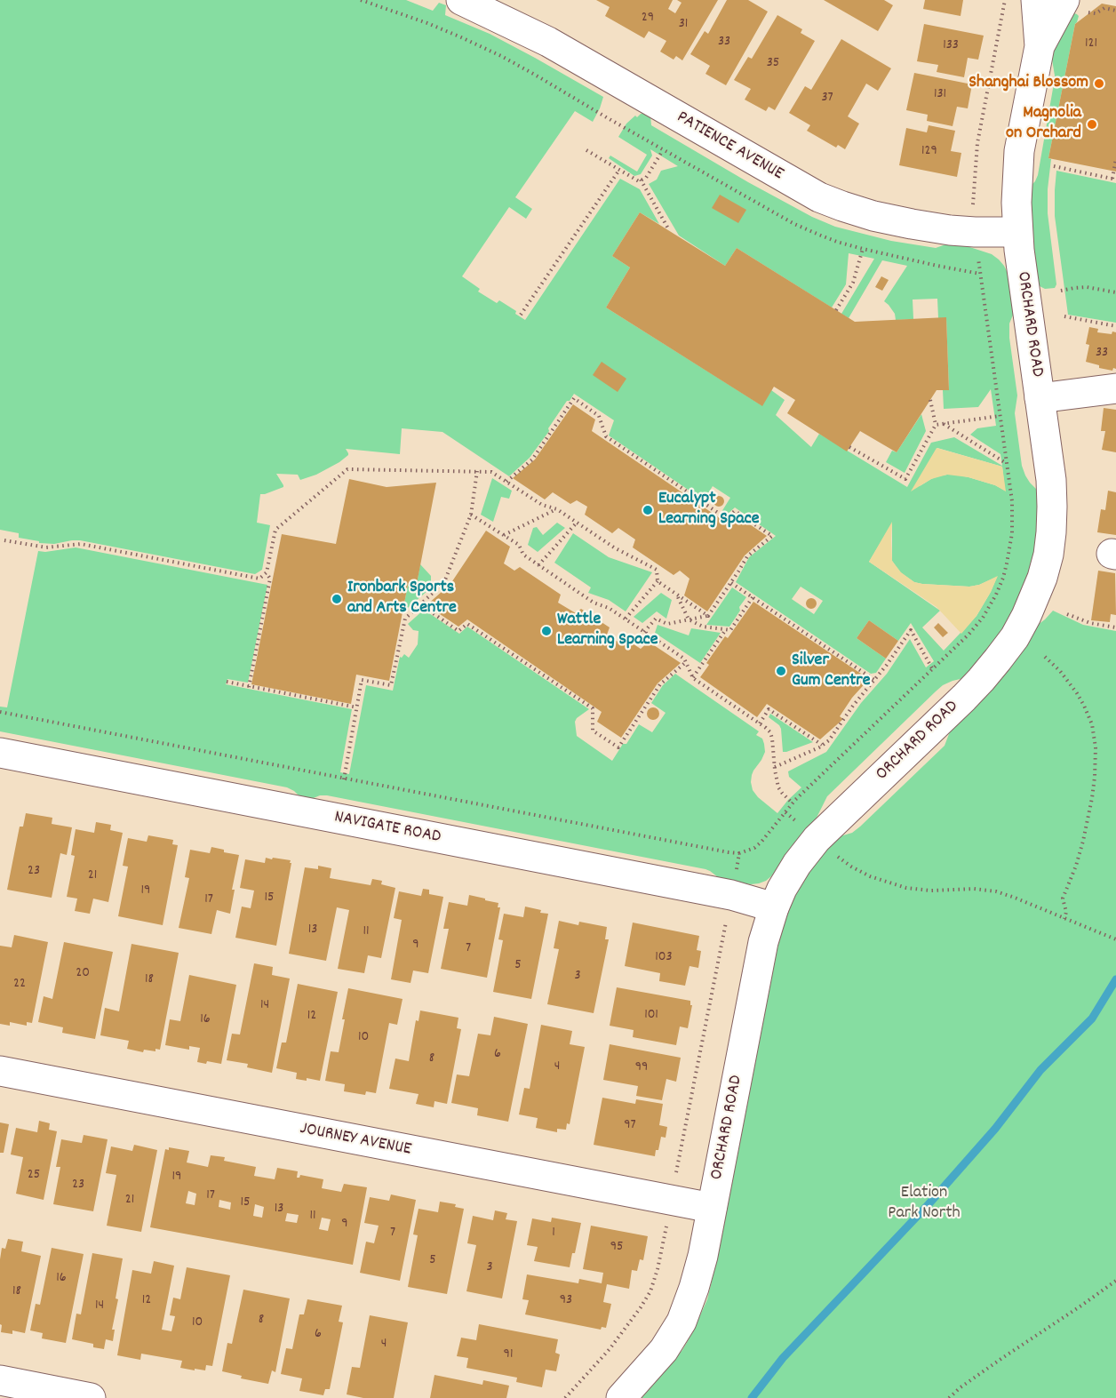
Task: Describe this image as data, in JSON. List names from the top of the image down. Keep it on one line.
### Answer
{"streets":{"street":["PATIENCE AVENUE","ORCHARD ROAD","NAVIGATE ROAD","JOURNEY AVENUE"]},"crossings":[["PATIENCE AVENUE","ORCHARD ROAD"],["ORCHARD ROAD","NAVIGATE ROAD"],["ORCHARD ROAD","JOURNEY AVENUE"]],"parks":["Elation Park North"],"places":["Shanghai Blossom","Magnolia on Orchard","Eucalypt Learning Space","Ironbark Sports and Arts Centre","Wattle Learning Space","Silver Gum Centre"],"house_numbers":["29","31","33","121","133","35","131","37","129","33","23","21","19","15","17","13","11","9","7","103","5","20","3","18","22","14","101","12","16","10","6","8","4","99","97","25","19","23","17","21","15","13","11","9","7","1","95","5","3","16","18","12","93","14","8","10","6","4","91"]}
